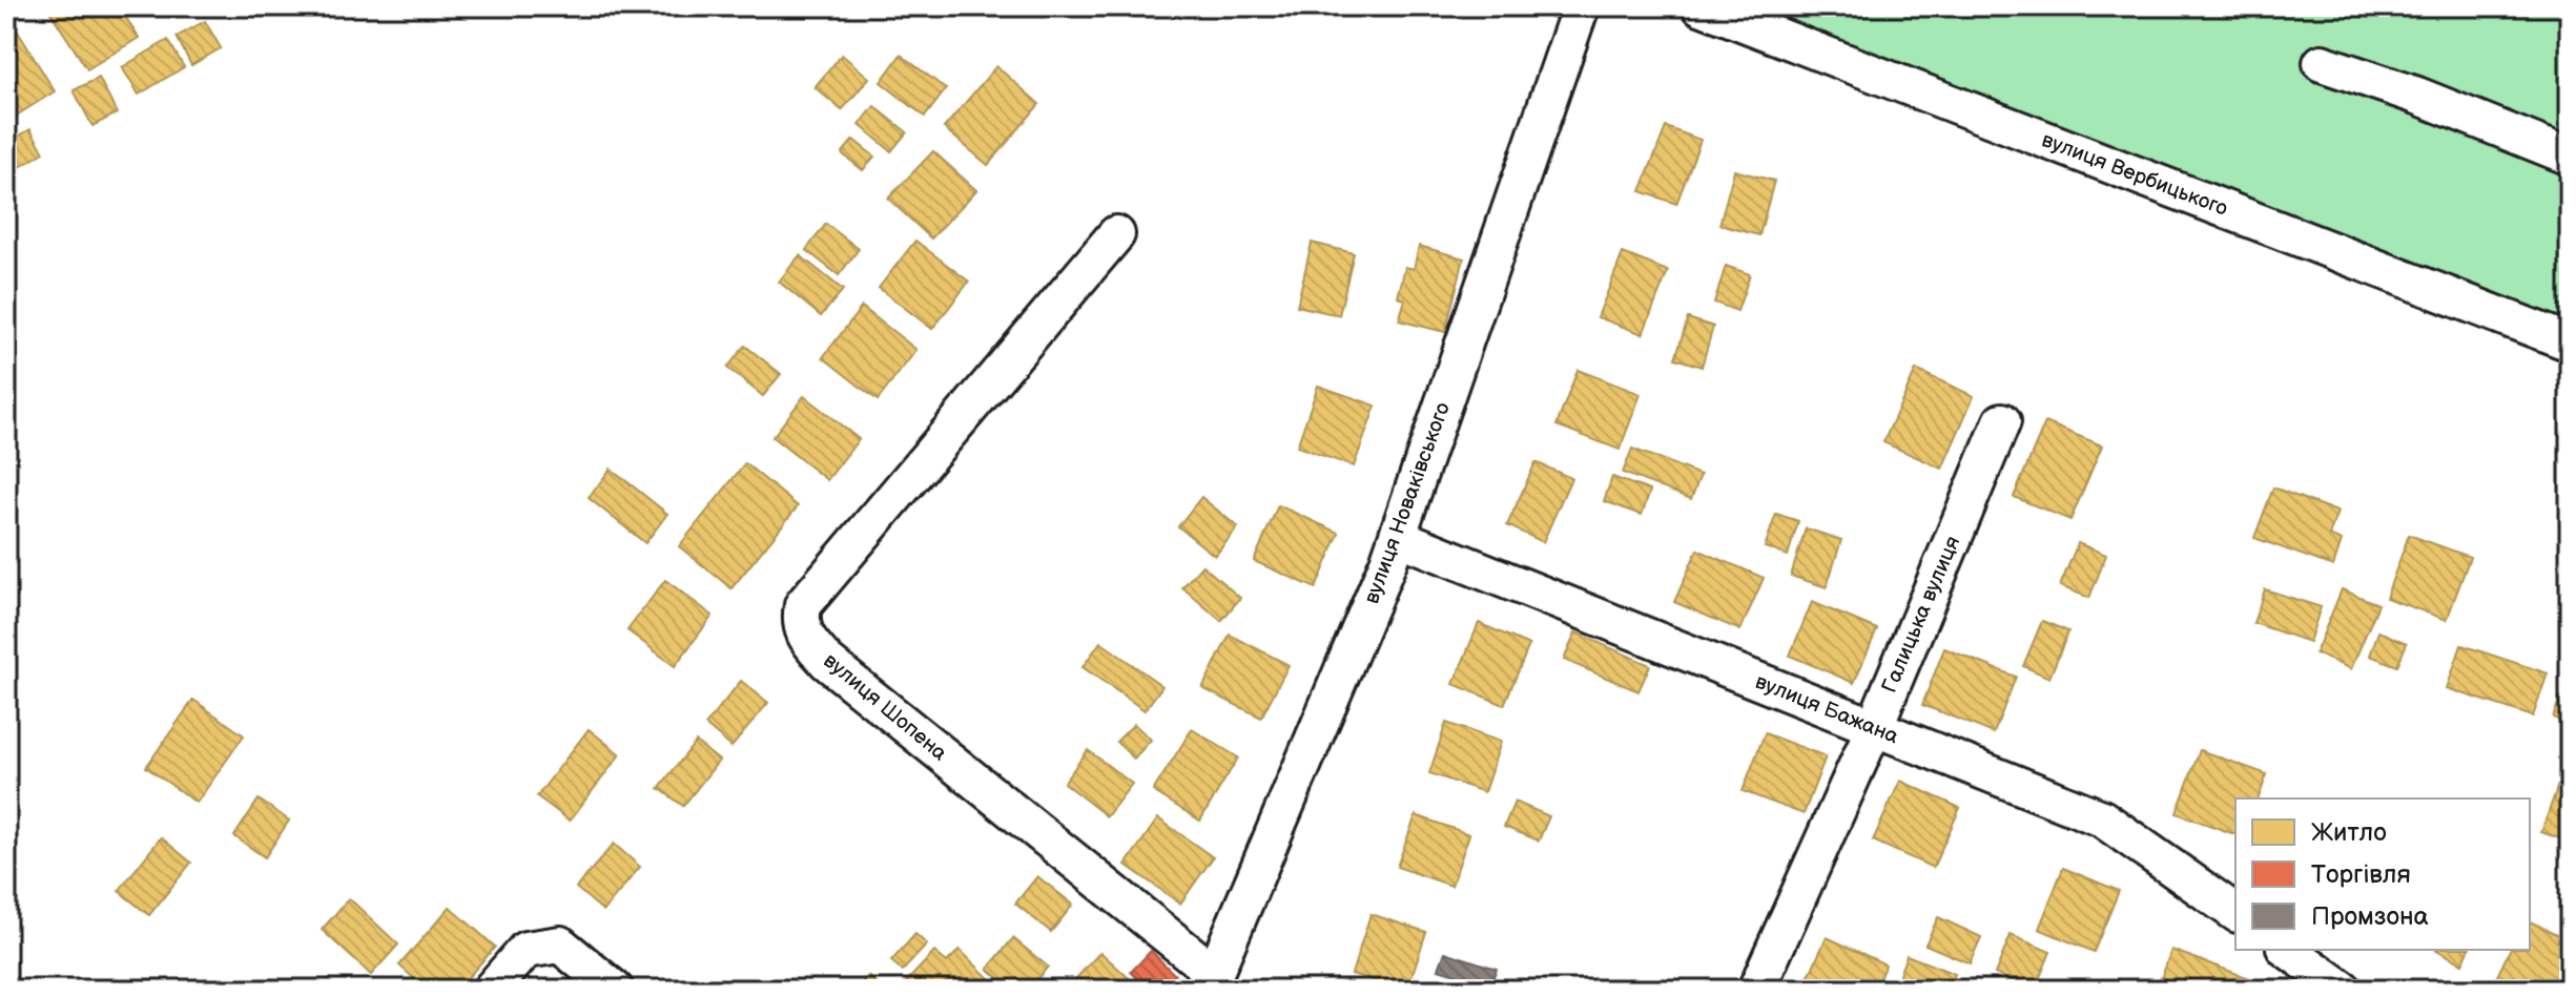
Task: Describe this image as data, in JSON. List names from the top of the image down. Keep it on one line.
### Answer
{"streets":{"street":["вулиця Вербицького","вулиця Новаківського","Галицька вулиця","вулиця Шопена","вулиця Бажана"]},"crossings":[["вулиця Новаківського","вулиця Шопена"],["вулиця Новаківського","вулиця Бажана"],["Галицька вулиця","вулиця Бажана"]],"legend":["Житло","Торгівля","Промзона"]}
